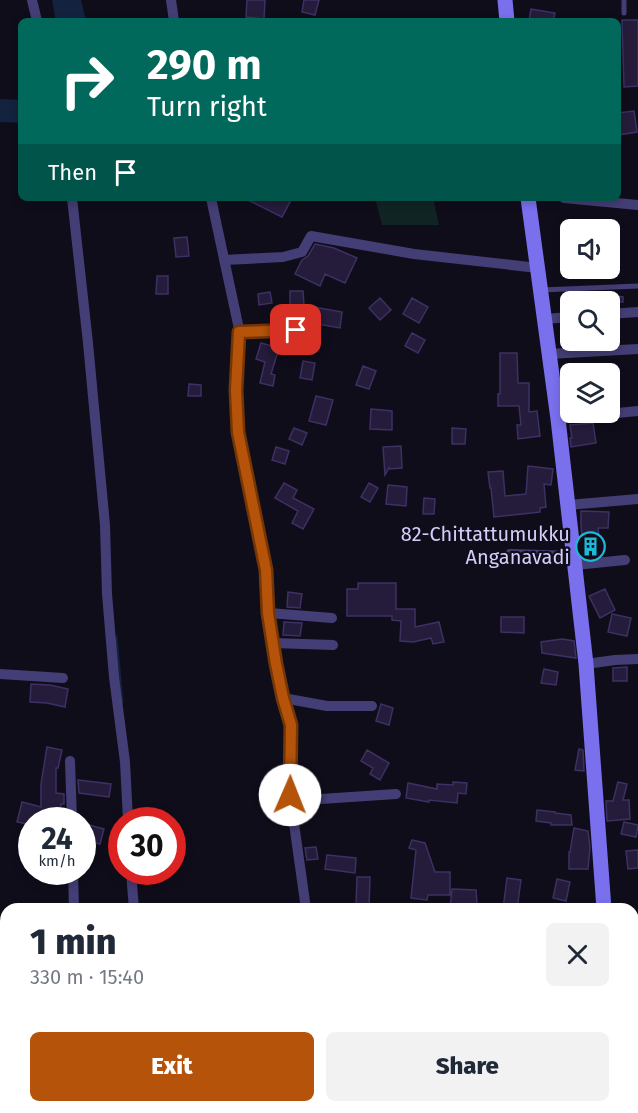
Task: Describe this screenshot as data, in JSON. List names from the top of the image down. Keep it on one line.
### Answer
{"places":{"building":["82-Chittattumukku Anganavadi"]},"page":{"turn":["290 m","Turn right"],"then":"Then","speed":"24 km/h","limit":"30","heading":["1 min","330 m · 15:40"],"buttons":["Exit","Share"]}}
